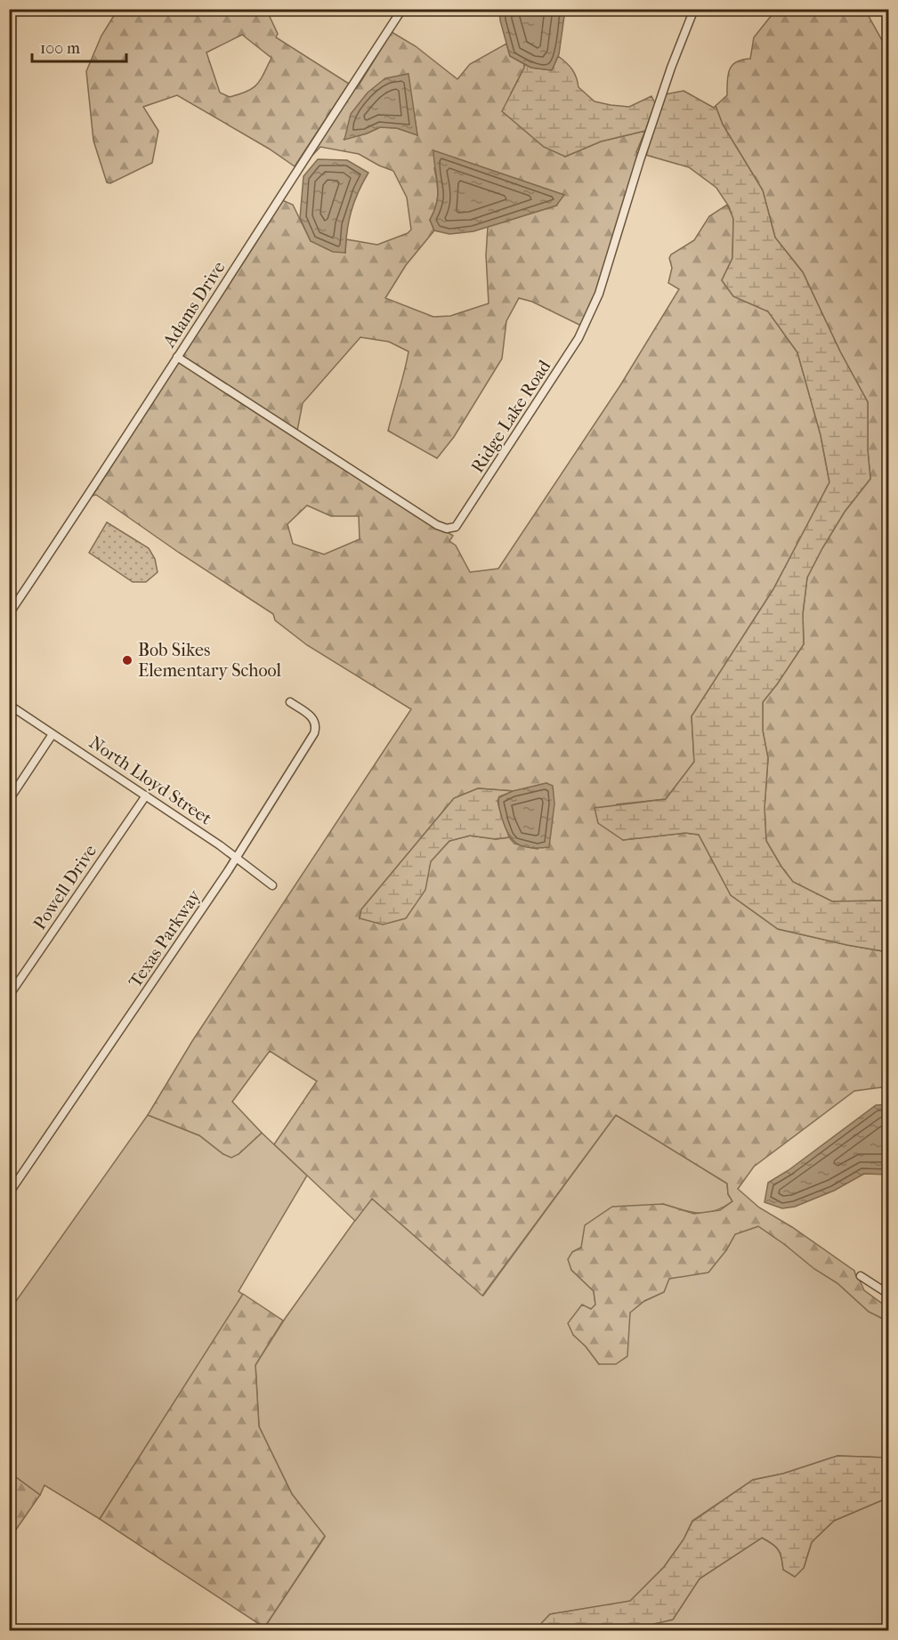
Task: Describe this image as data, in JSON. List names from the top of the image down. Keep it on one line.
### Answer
{"streets":{"street":["Adams Drive","Ridge Lake Road","North Lloyd Street","Powell Drive","Texas Parkway"]},"crossings":[["Adams Drive","Ridge Lake Road"],["North Lloyd Street","Powell Drive"],["North Lloyd Street","Texas Parkway"]],"places":["Bob Sikes Elementary School"],"scale_bar":"100 m"}
